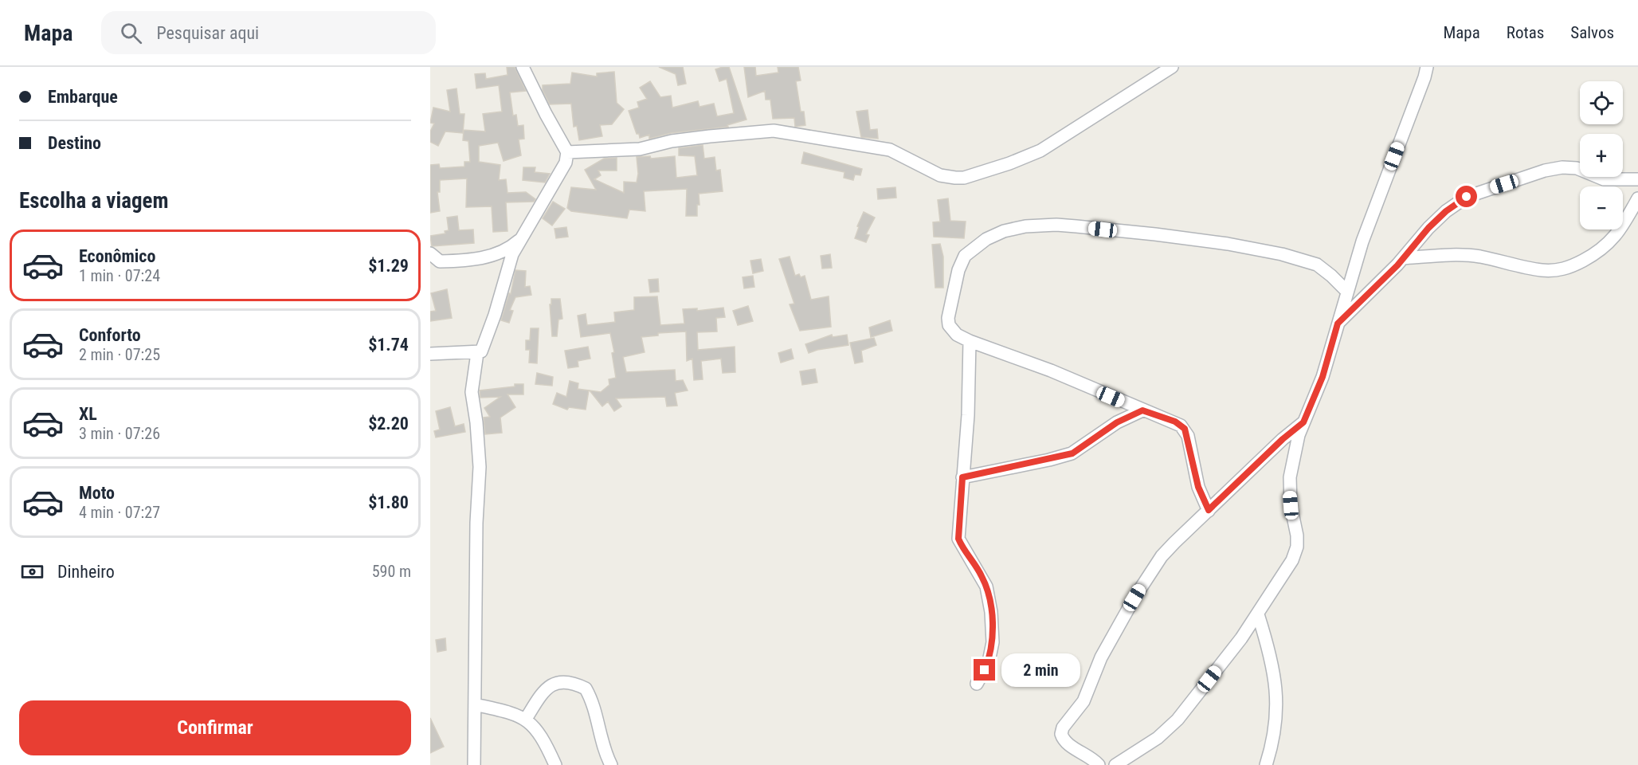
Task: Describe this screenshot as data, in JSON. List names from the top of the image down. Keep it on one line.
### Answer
{"page":{"header":"Mapa","search":"Pesquisar aqui","nav":["Mapa","Rotas","Salvos"],"banner":["Embarque","Destino"],"map_buttons":["+","−"],"heading":"Escolha a viagem","list":[{"name":"Econômico","note":"1 min · 07:24","value":"$1.29"},{"name":"Conforto","note":"2 min · 07:25","value":"$1.74"},{"name":"XL","note":"3 min · 07:26","value":"$2.20"},{"name":"Moto","note":"4 min · 07:27","value":"$1.80"}],"pay":["Dinheiro","590 m"],"bubble":"2 min","buttons":"Confirmar"}}
